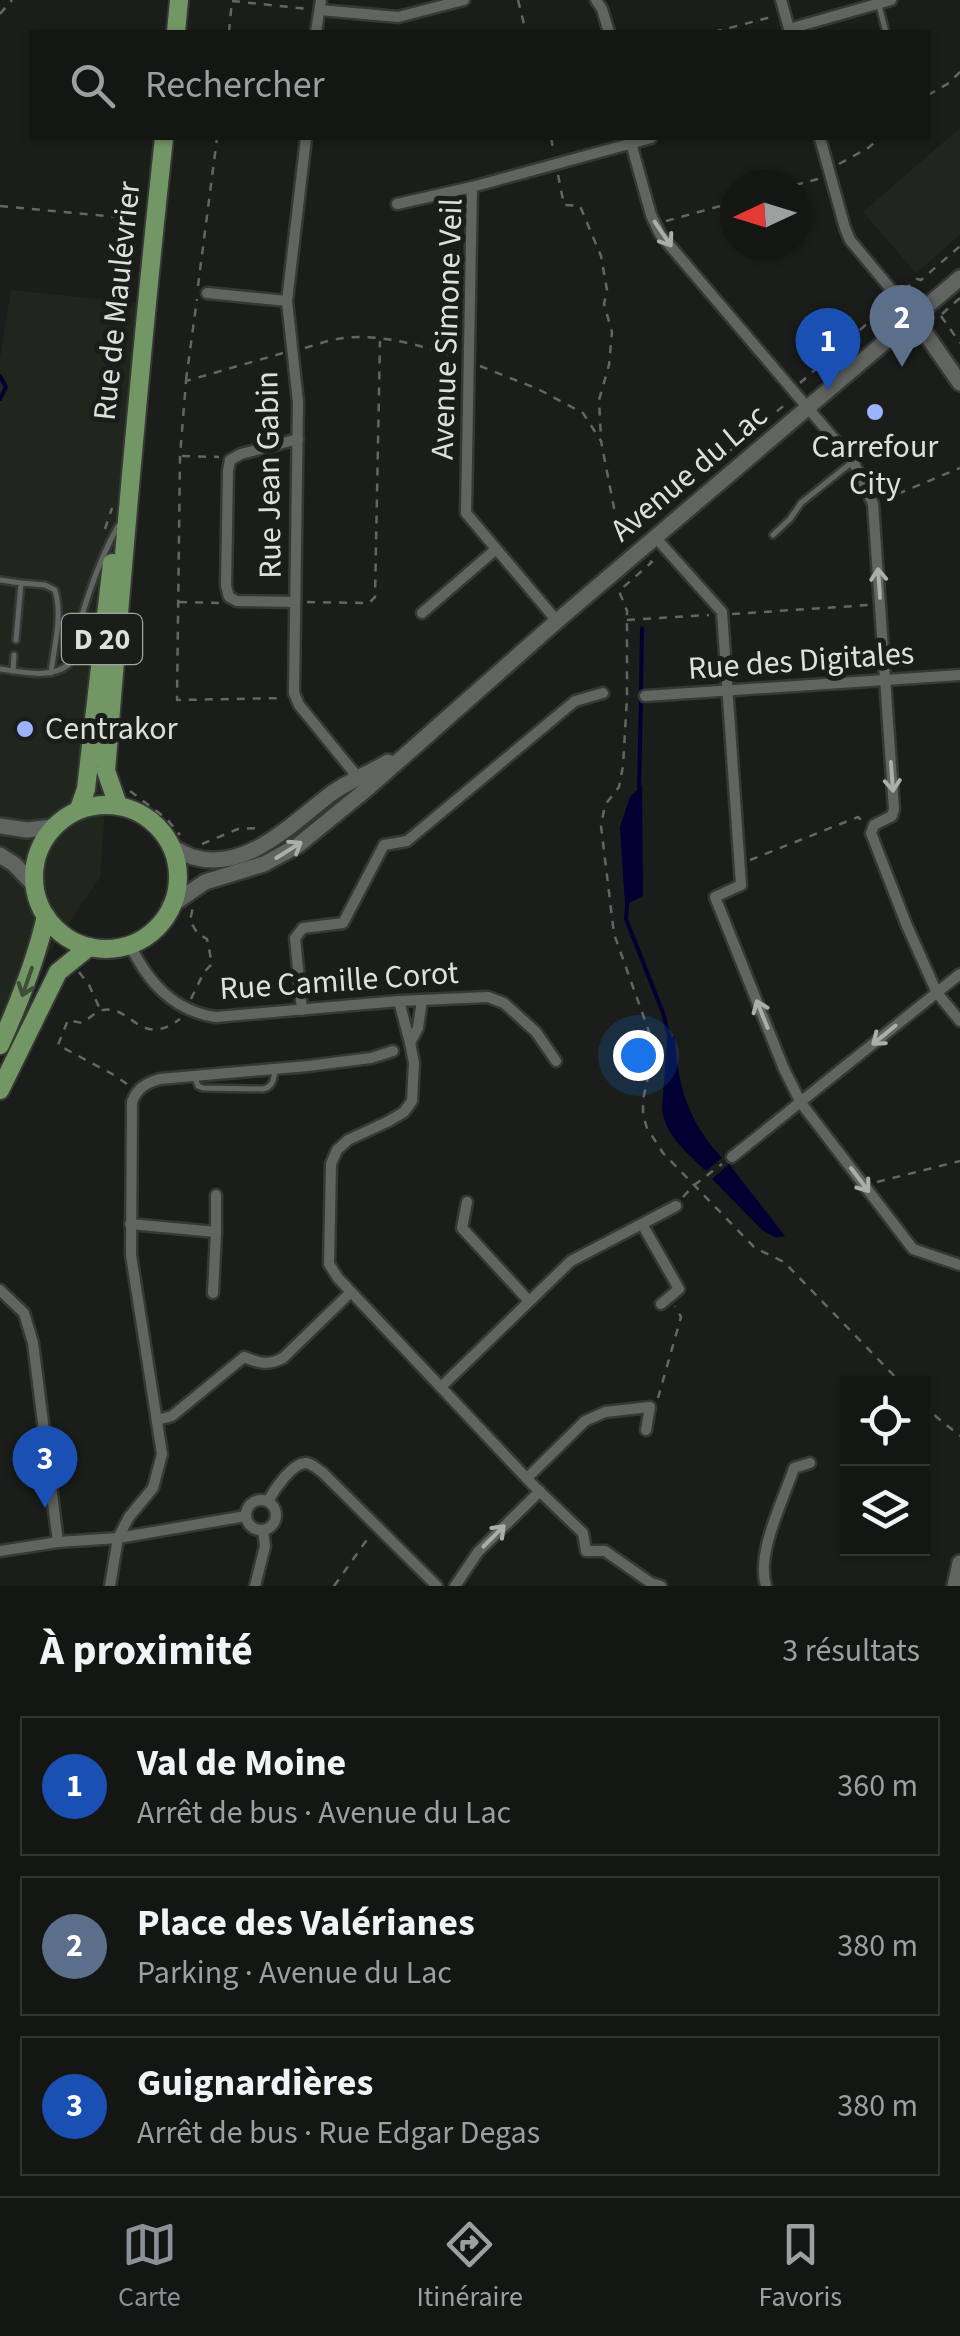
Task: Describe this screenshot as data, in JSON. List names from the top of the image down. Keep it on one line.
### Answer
{"streets":{"main road":["Rue de Maulévrier","D 20"],"street":["Avenue Simone Veil","Avenue du Lac","Rue Jean Gabin","Rue des Digitales","Rue Camille Corot"]},"crossings":[["Rue de Maulévrier","Avenue du Lac"],["Rue de Maulévrier","Rue Camille Corot"],["Avenue Simone Veil","Avenue du Lac"],["Avenue du Lac","Rue Camille Corot"]],"places":["Carrefour City","Centrakor"],"north":"left","page":{"search":"Rechercher","pins":["2","1","3"],"heading":["À proximité","3 résultats"],"list":[{"mark":"1","name":"Val de Moine","note":"Arrêt de bus · Avenue du Lac","value":"360 m"},{"mark":"2","name":"Place des Valérianes","note":"Parking · Avenue du Lac","value":"380 m"},{"mark":"3","name":"Guignardières","note":"Arrêt de bus · Rue Edgar Degas","value":"380 m"}],"nav":["Carte","Itinéraire","Favoris"]}}
